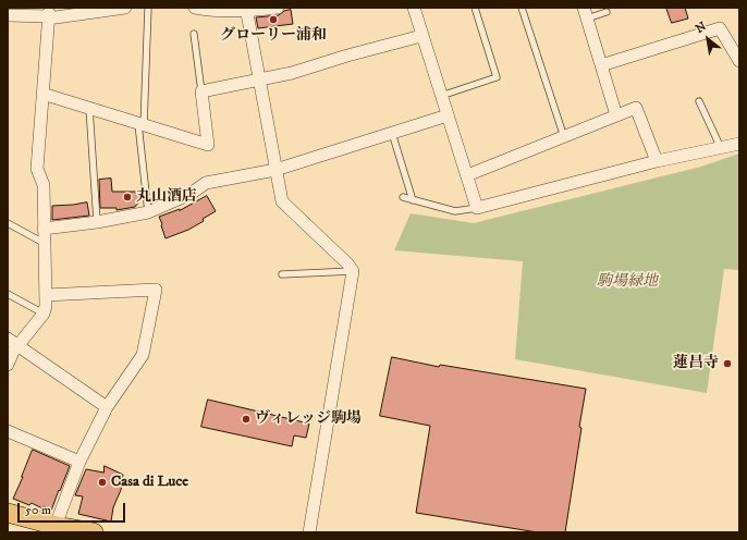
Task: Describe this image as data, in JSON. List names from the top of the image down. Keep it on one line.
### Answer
{"parks":["駒場緑地"],"places":["グローリー浦和","丸山酒店","蓮昌寺","ヴィレッジ駒場","Casa di Luce"],"scale_bar":"50 m","north":"top left"}
